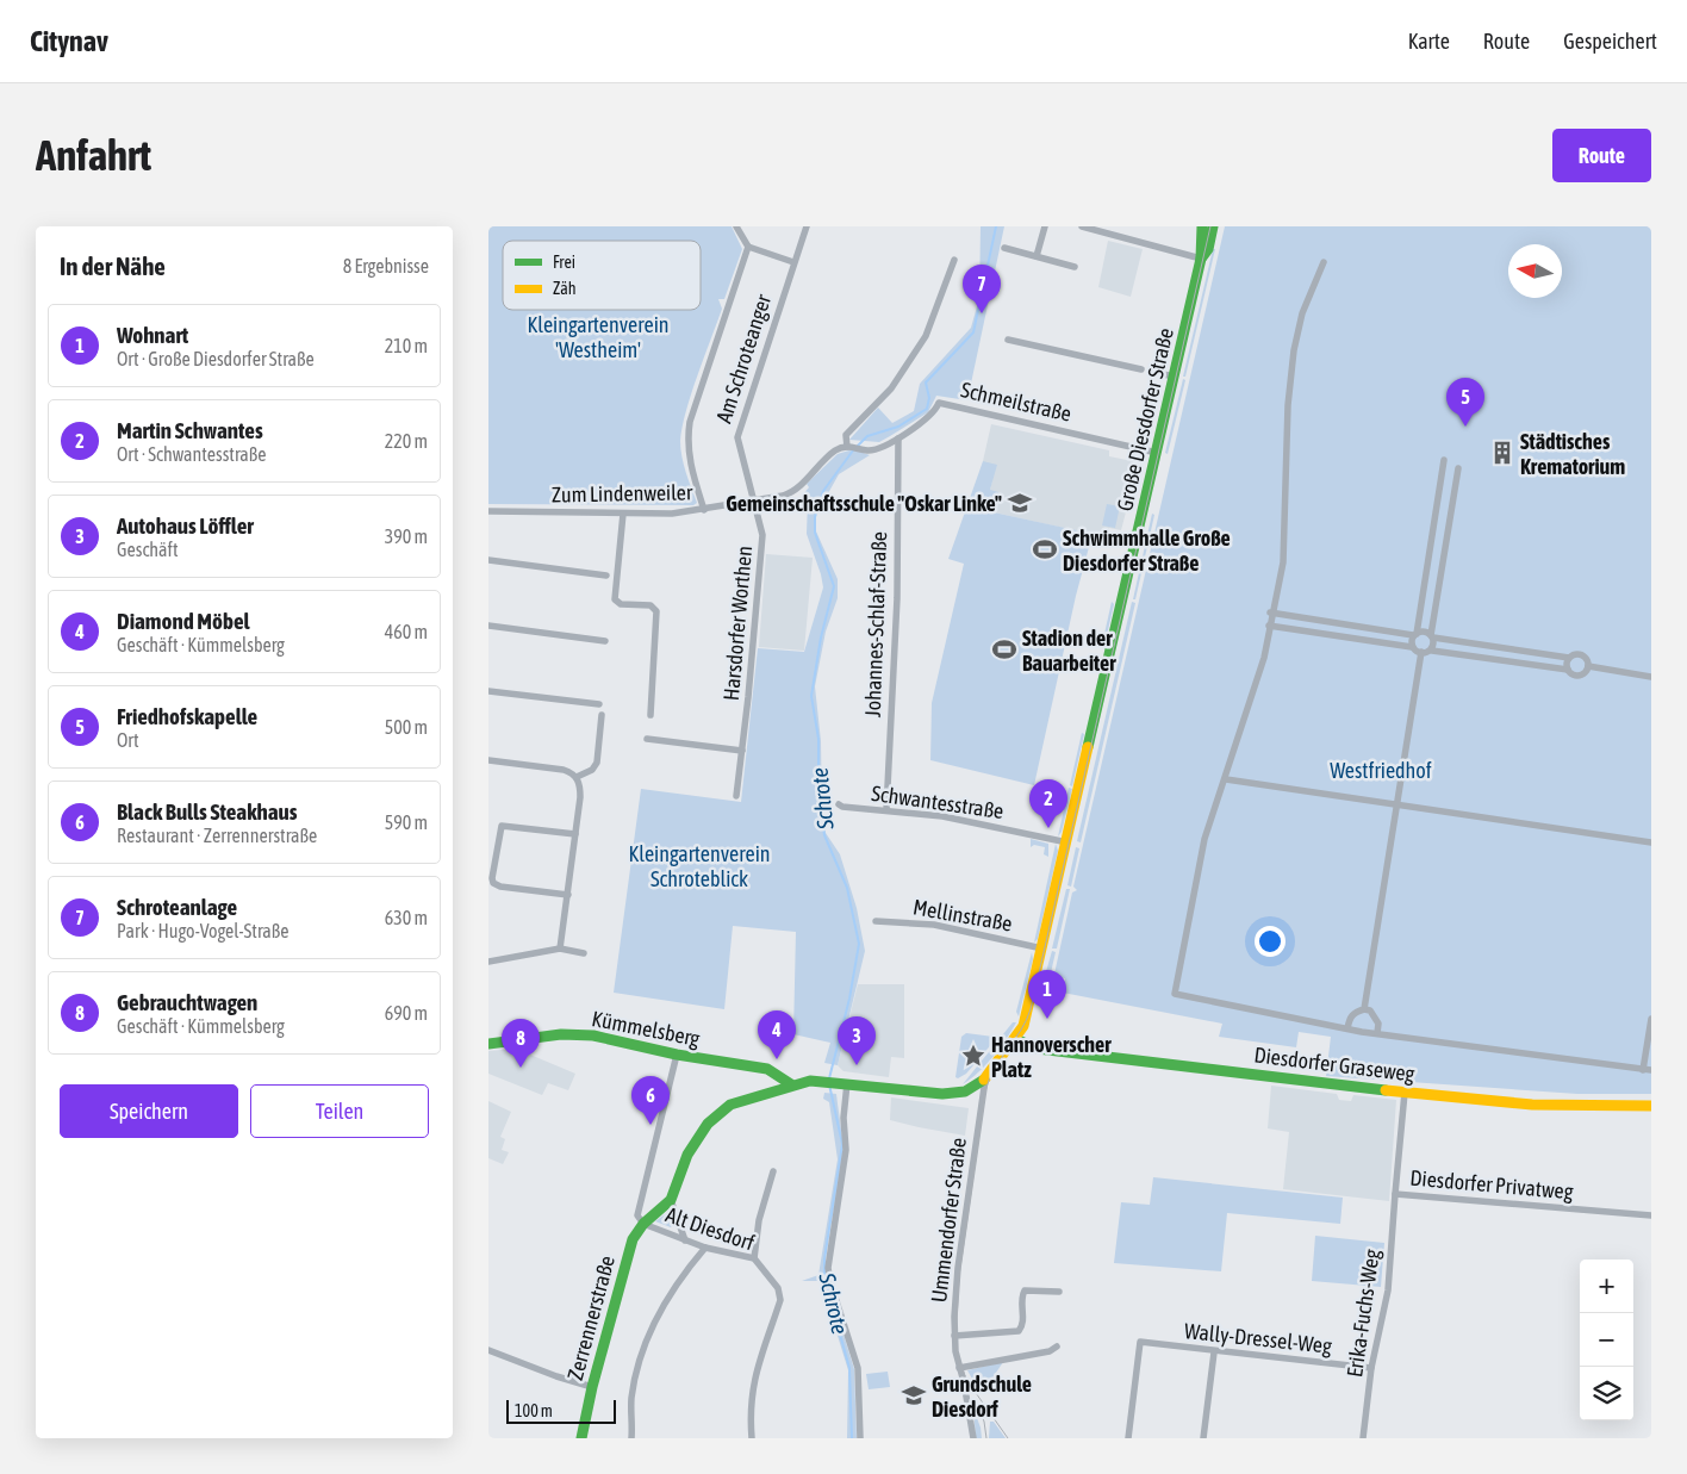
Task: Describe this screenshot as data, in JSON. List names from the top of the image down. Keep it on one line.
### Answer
{"streets":{"main road":["Große Diesdorfer Straße","Kümmelsberg","Diesdorfer Graseweg","Zerrennerstraße"],"street":["Am Schroteanger","Schmeilstraße","Zum Lindenweiler","Harsdorfer Worthen","Johannes-Schlaf-Straße","Schwantesstraße","Mellinstraße","Diesdorfer Privatweg","Ummendorfer Straße","Alt Diesdorf","Erika-Fuchs-Weg","Wally-Dressel-Weg"]},"crossings":[["Am Schroteanger","Zum Lindenweiler"],["Am Schroteanger","Harsdorfer Worthen"],["Schmeilstraße","Große Diesdorfer Straße"],["Schmeilstraße","Zum Lindenweiler"],["Schmeilstraße","Johannes-Schlaf-Straße"],["Große Diesdorfer Straße","Schwantesstraße"],["Große Diesdorfer Straße","Mellinstraße"],["Große Diesdorfer Straße","Diesdorfer Graseweg"],["Große Diesdorfer Straße","Ummendorfer Straße"],["Zum Lindenweiler","Harsdorfer Worthen"],["Johannes-Schlaf-Straße","Schwantesstraße"],["Diesdorfer Graseweg","Diesdorfer Privatweg"],["Diesdorfer Privatweg","Erika-Fuchs-Weg"],["Alt Diesdorf","Zerrennerstraße"],["Erika-Fuchs-Weg","Wally-Dressel-Weg"]],"water":["Schrote"],"parks":["Kleingartenverein 'Westheim'","Westfriedhof","Kleingartenverein Schroteblick"],"places":{"building":["Städtisches Krematorium"],"school or university":["Gemeinschaftsschule \"Oskar Linke\"","Grundschule Diesdorf"],"sports":["Schwimmhalle Große Diesdorfer Straße","Stadion der Bauarbeiter"],"place":["Hannoverscher Platz"]},"legend":["Frei","Zäh"],"scale_bar":"100 m","north":"left","page":{"header":"Citynav","nav":["Karte","Route","Gespeichert"],"buttons":["Route",["Speichern","Teilen"]],"title":"Anfahrt","heading":["In der Nähe","8 Ergebnisse"],"pins":["7","5","2","1","4","3","8","6"],"list":[{"mark":"1","name":"Wohnart","note":"Ort · Große Diesdorfer Straße","value":"210 m"},{"mark":"2","name":"Martin Schwantes","note":"Ort · Schwantesstraße","value":"220 m"},{"mark":"3","name":"Autohaus Löffler","note":"Geschäft","value":"390 m"},{"mark":"4","name":"Diamond Möbel","note":"Geschäft · Kümmelsberg","value":"460 m"},{"mark":"5","name":"Friedhofskapelle","note":"Ort","value":"500 m"},{"mark":"6","name":"Black Bulls Steakhaus","note":"Restaurant · Zerrennerstraße","value":"590 m"},{"mark":"7","name":"Schroteanlage","note":"Park · Hugo-Vogel-Straße","value":"630 m"},{"mark":"8","name":"Gebrauchtwagen","note":"Geschäft · Kümmelsberg","value":"690 m"}],"map_buttons":["+","−"],"scale":"100 m"}}
